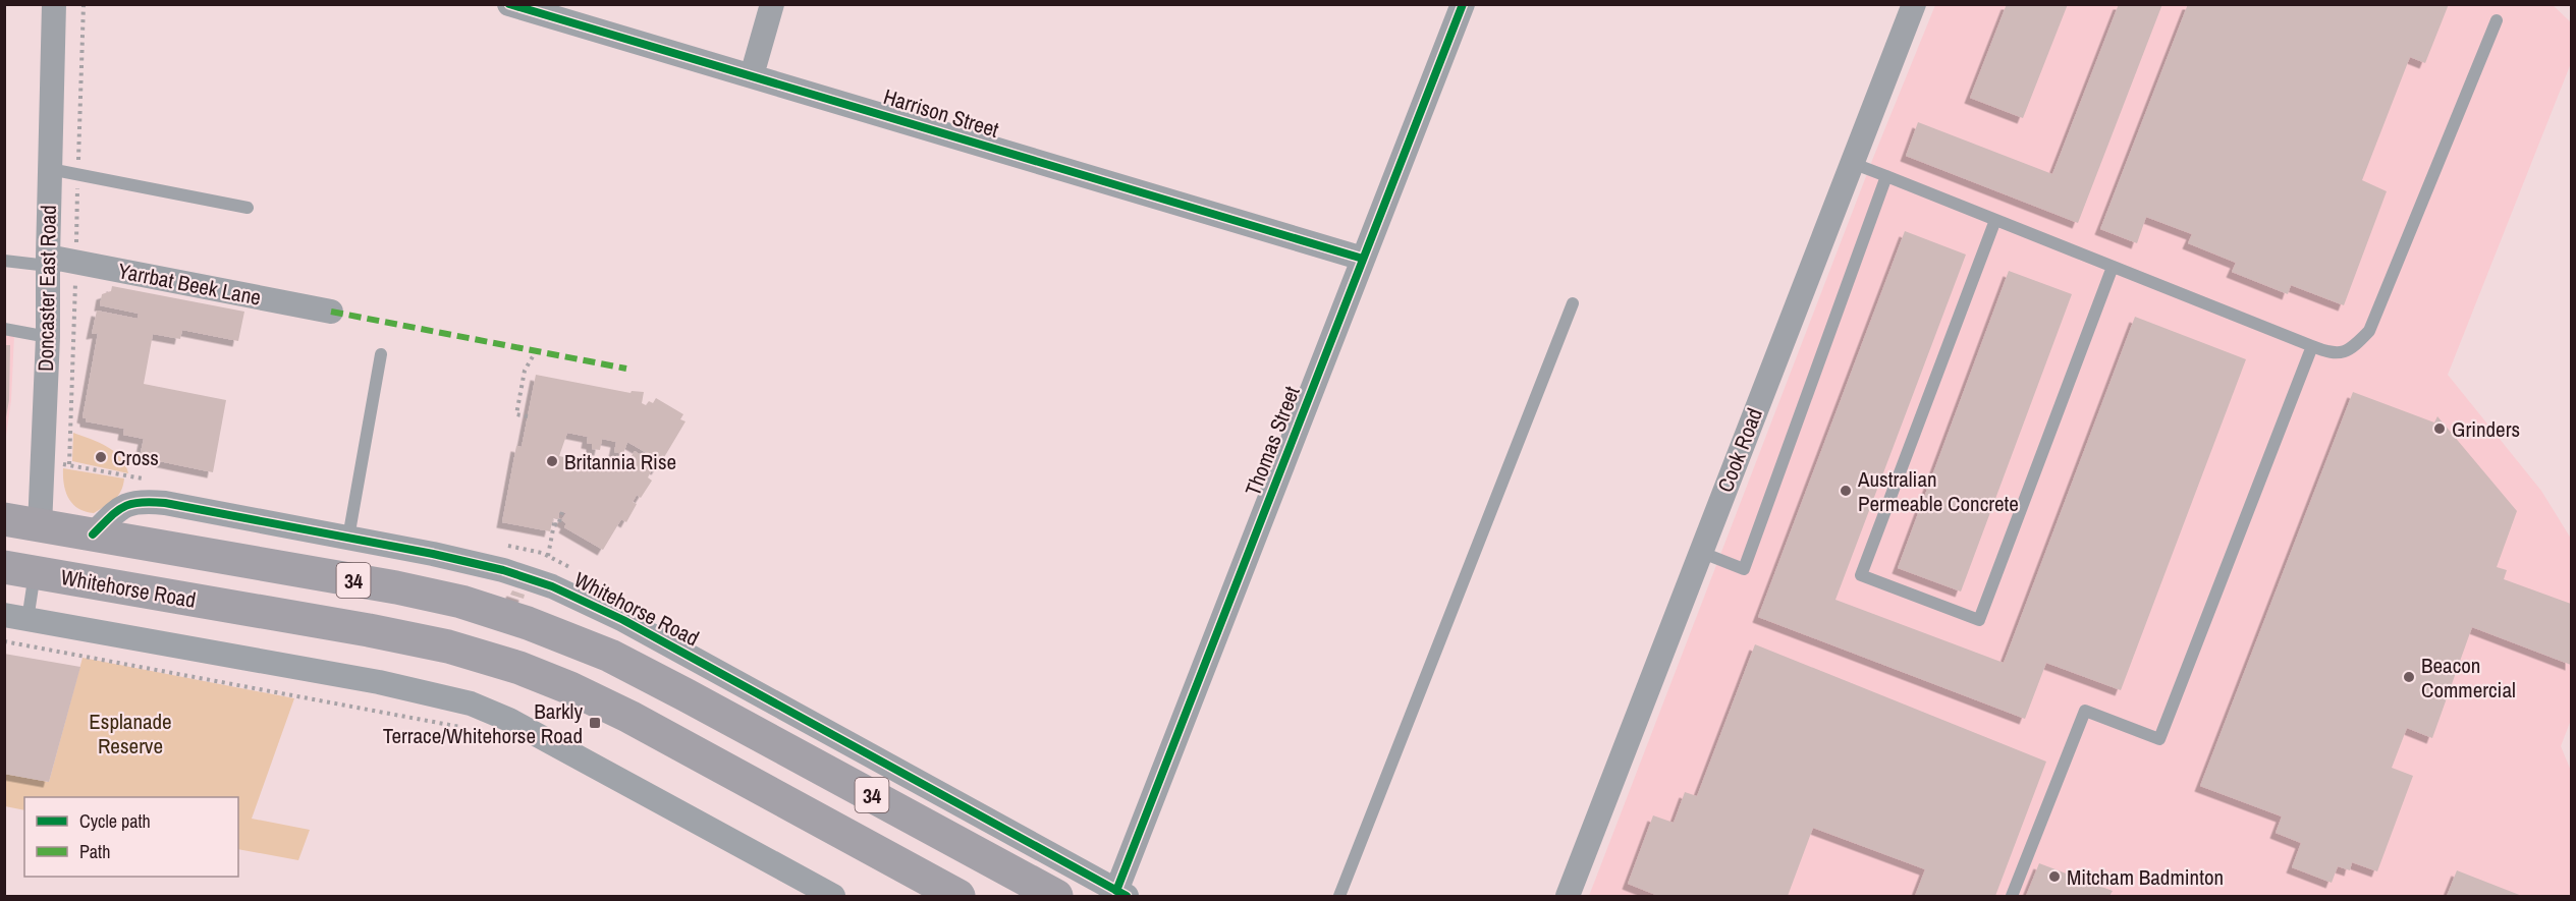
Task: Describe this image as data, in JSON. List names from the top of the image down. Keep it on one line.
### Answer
{"streets":{"highway":["Doncaster East Road","34","Whitehorse Road"],"street":["Harrison Street","Yarrbat Beek Lane","Thomas Street","Cook Road"]},"crossings":[["Harrison Street","Thomas Street"],["Yarrbat Beek Lane","Doncaster East Road"],["Doncaster East Road","34"],["Doncaster East Road","Whitehorse Road"],["Thomas Street","Whitehorse Road"],["34","Whitehorse Road"]],"parks":["Esplanade Reserve"],"places":{"other":["Grinders","Cross","Britannia Rise","Australian Permeable Concrete","Beacon Commercial","Mitcham Badminton"],"transit":["Barkly Terrace/Whitehorse Road"]},"legend":["Cycle path","Path"]}
